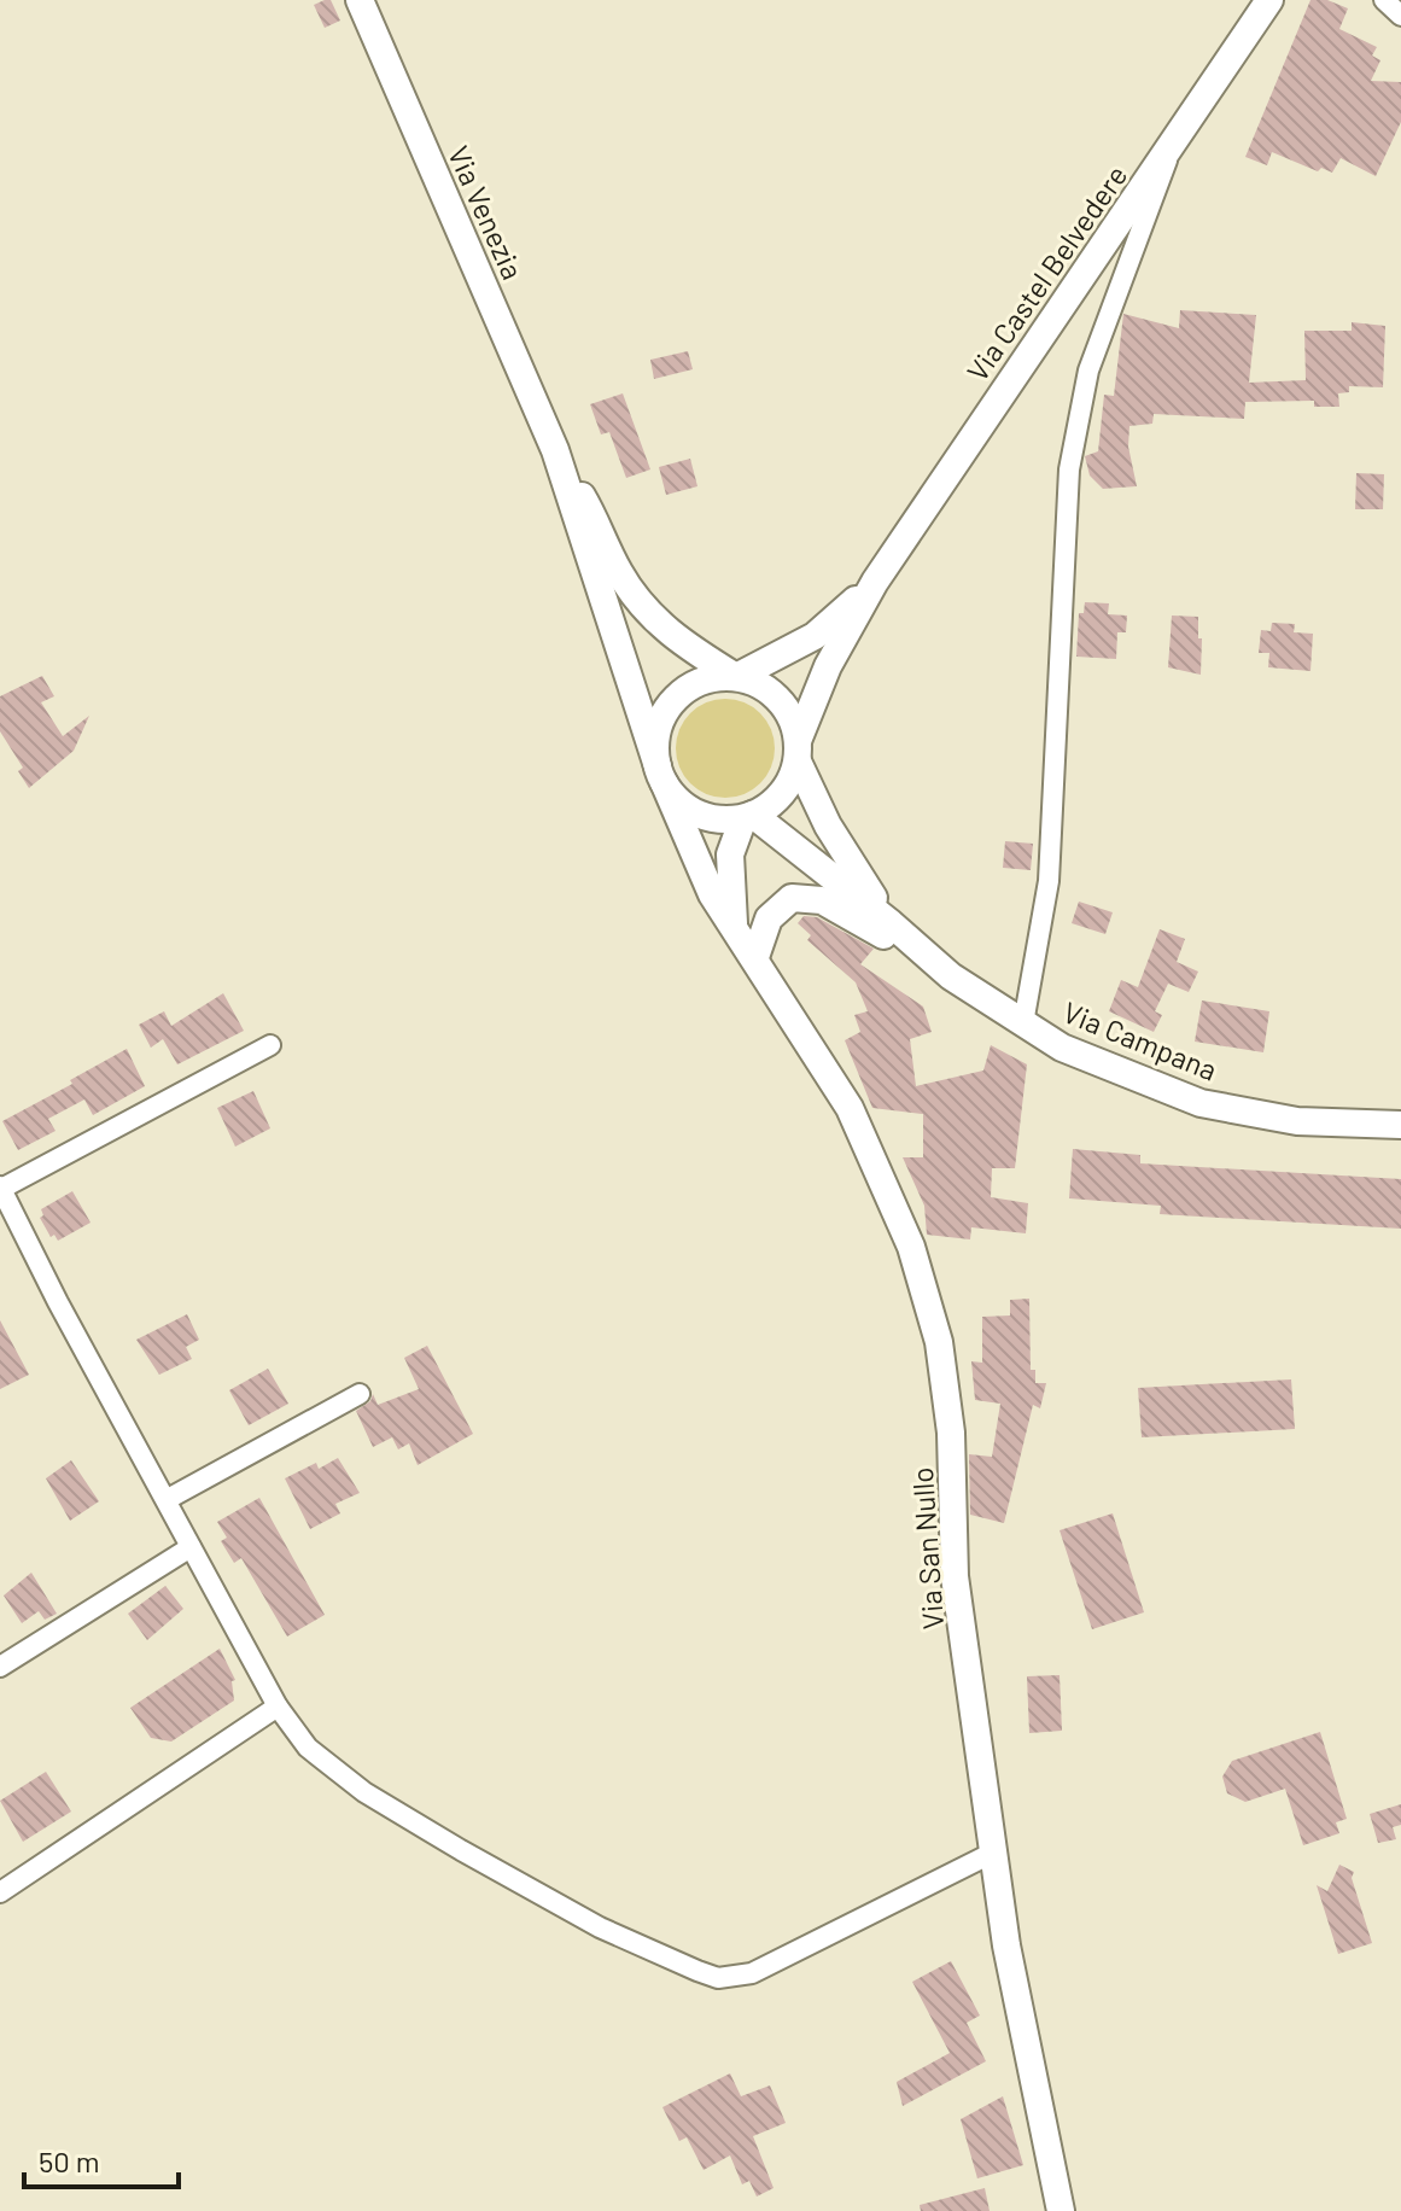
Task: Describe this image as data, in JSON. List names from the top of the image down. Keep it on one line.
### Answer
{"streets":{"main road":["Via Venezia","Via Castel Belvedere","Via Campana","Via San Nullo"]},"crossings":[["Via Venezia","Via Campana"],["Via Venezia","Via San Nullo"],["Via Campana","Via San Nullo"]],"scale_bar":"50 m"}
